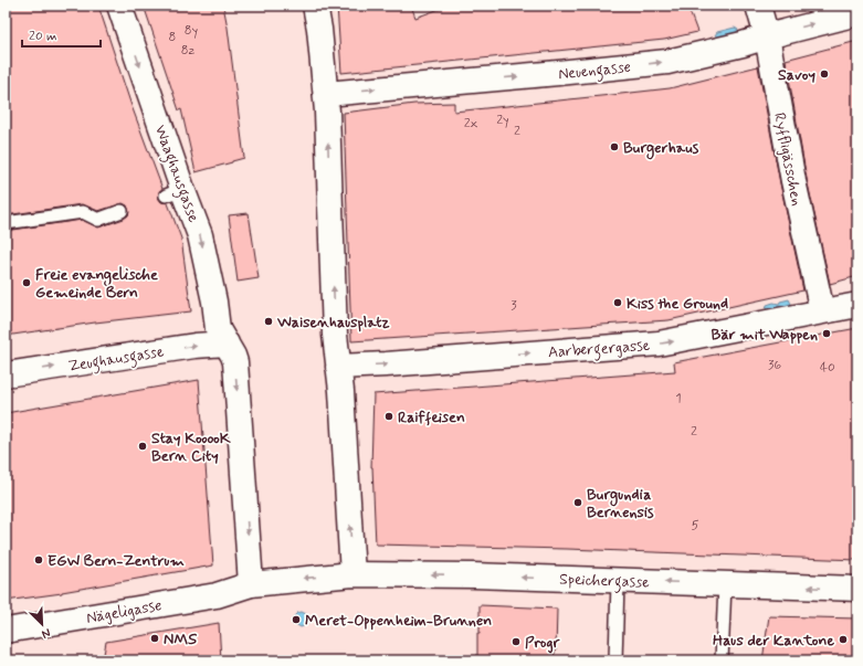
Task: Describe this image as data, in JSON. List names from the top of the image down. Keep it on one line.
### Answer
{"streets":{"street":["Neuengasse","Ryffligässchen","Waaghausgasse","Aarbergergasse","Zeughausgasse","Speichergasse","Nägeligasse"]},"crossings":[["Neuengasse","Ryffligässchen"],["Ryffligässchen","Aarbergergasse"],["Waaghausgasse","Zeughausgasse"]],"one_way":["Neuengasse","Aarbergergasse","Zeughausgasse","Speichergasse"],"places":["Savoy","Burgerhaus","Freie evangelische Gemeinde Bern","Kiss the Ground","Waisenhausplatz","Bär mit Wappen","Raiffeisen","Stay KooooK Bern City","Burgundia Bernensis","EGW Bern-Zentrum","Meret-Oppenheim-Brunnen","NMS","Haus der Kantone","Progr"],"house_numbers":["8y","8","8z","2y","2x","2","3","36","40","1","2","5"],"scale_bar":"20 m","north":"bottom right"}
